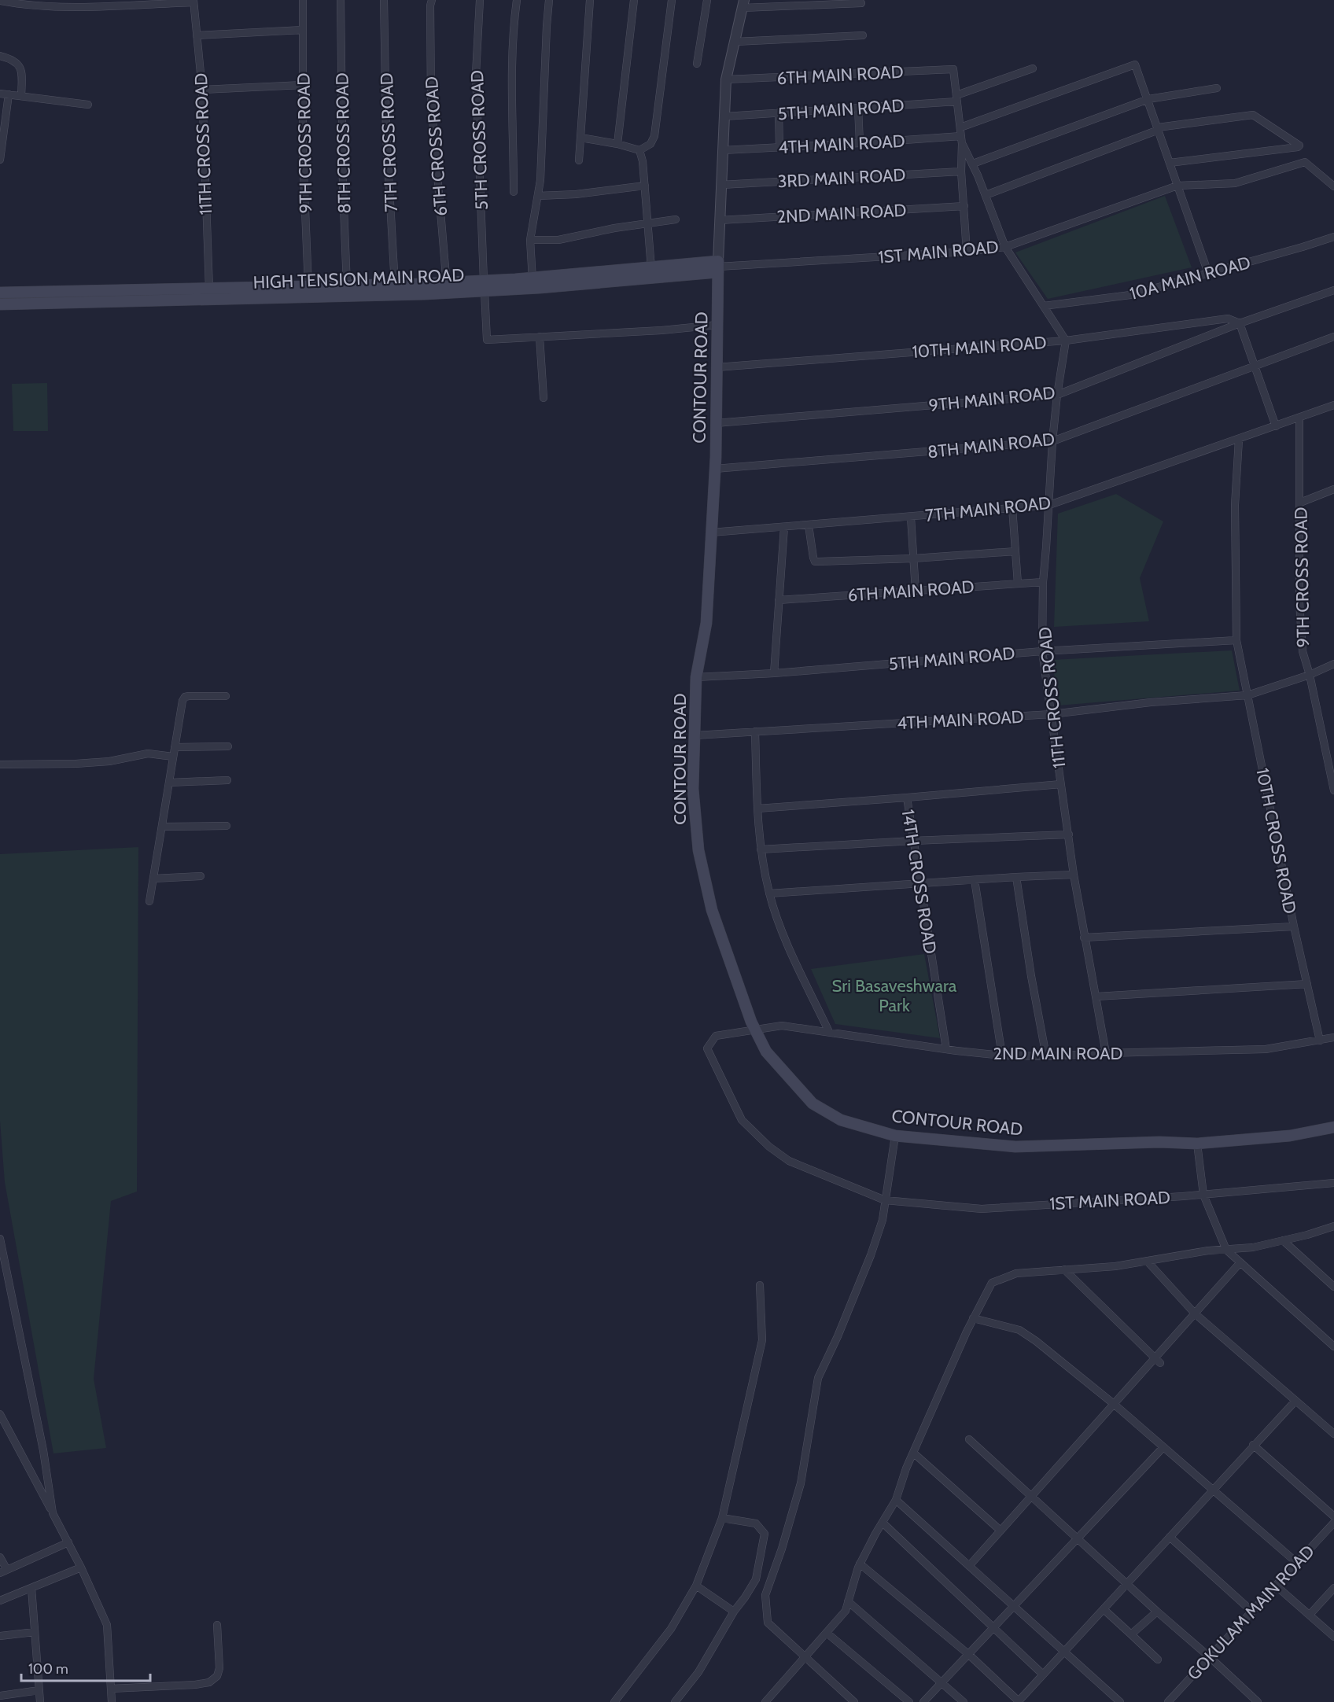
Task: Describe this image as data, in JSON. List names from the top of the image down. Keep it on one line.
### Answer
{"streets":{"main road":["HIGH TENSION MAIN ROAD","CONTOUR ROAD"],"street":["6TH MAIN ROAD","5TH MAIN ROAD","5TH CROSS ROAD","7TH CROSS ROAD","9TH CROSS ROAD","8TH CROSS ROAD","11TH CROSS ROAD","4TH MAIN ROAD","6TH CROSS ROAD","3RD MAIN ROAD","2ND MAIN ROAD","1ST MAIN ROAD","10A MAIN ROAD","10TH MAIN ROAD","9TH MAIN ROAD","8TH MAIN ROAD","7TH MAIN ROAD","10TH CROSS ROAD","14TH CROSS ROAD","GOKULAM MAIN ROAD"]},"crossings":[["6TH MAIN ROAD","5TH MAIN ROAD"],["6TH MAIN ROAD","11TH CROSS ROAD"],["6TH MAIN ROAD","CONTOUR ROAD"],["5TH MAIN ROAD","11TH CROSS ROAD"],["5TH MAIN ROAD","CONTOUR ROAD"],["5TH MAIN ROAD","10TH CROSS ROAD"],["5TH CROSS ROAD","HIGH TENSION MAIN ROAD"],["9TH CROSS ROAD","4TH MAIN ROAD"],["9TH CROSS ROAD","7TH MAIN ROAD"],["11TH CROSS ROAD","4TH MAIN ROAD"],["11TH CROSS ROAD","2ND MAIN ROAD"],["11TH CROSS ROAD","10TH MAIN ROAD"],["11TH CROSS ROAD","9TH MAIN ROAD"],["11TH CROSS ROAD","8TH MAIN ROAD"],["11TH CROSS ROAD","7TH MAIN ROAD"],["4TH MAIN ROAD","CONTOUR ROAD"],["4TH MAIN ROAD","10TH CROSS ROAD"],["6TH CROSS ROAD","HIGH TENSION MAIN ROAD"],["3RD MAIN ROAD","CONTOUR ROAD"],["2ND MAIN ROAD","1ST MAIN ROAD"],["2ND MAIN ROAD","CONTOUR ROAD"],["2ND MAIN ROAD","10TH CROSS ROAD"],["2ND MAIN ROAD","14TH CROSS ROAD"],["1ST MAIN ROAD","HIGH TENSION MAIN ROAD"],["1ST MAIN ROAD","CONTOUR ROAD"],["HIGH TENSION MAIN ROAD","CONTOUR ROAD"],["10TH MAIN ROAD","CONTOUR ROAD"],["10TH MAIN ROAD","9TH MAIN ROAD"],["CONTOUR ROAD","9TH MAIN ROAD"],["CONTOUR ROAD","8TH MAIN ROAD"],["CONTOUR ROAD","7TH MAIN ROAD"],["7TH MAIN ROAD","10TH CROSS ROAD"]],"parks":["Sri Basaveshwara Park"],"scale_bar":"100 m"}
